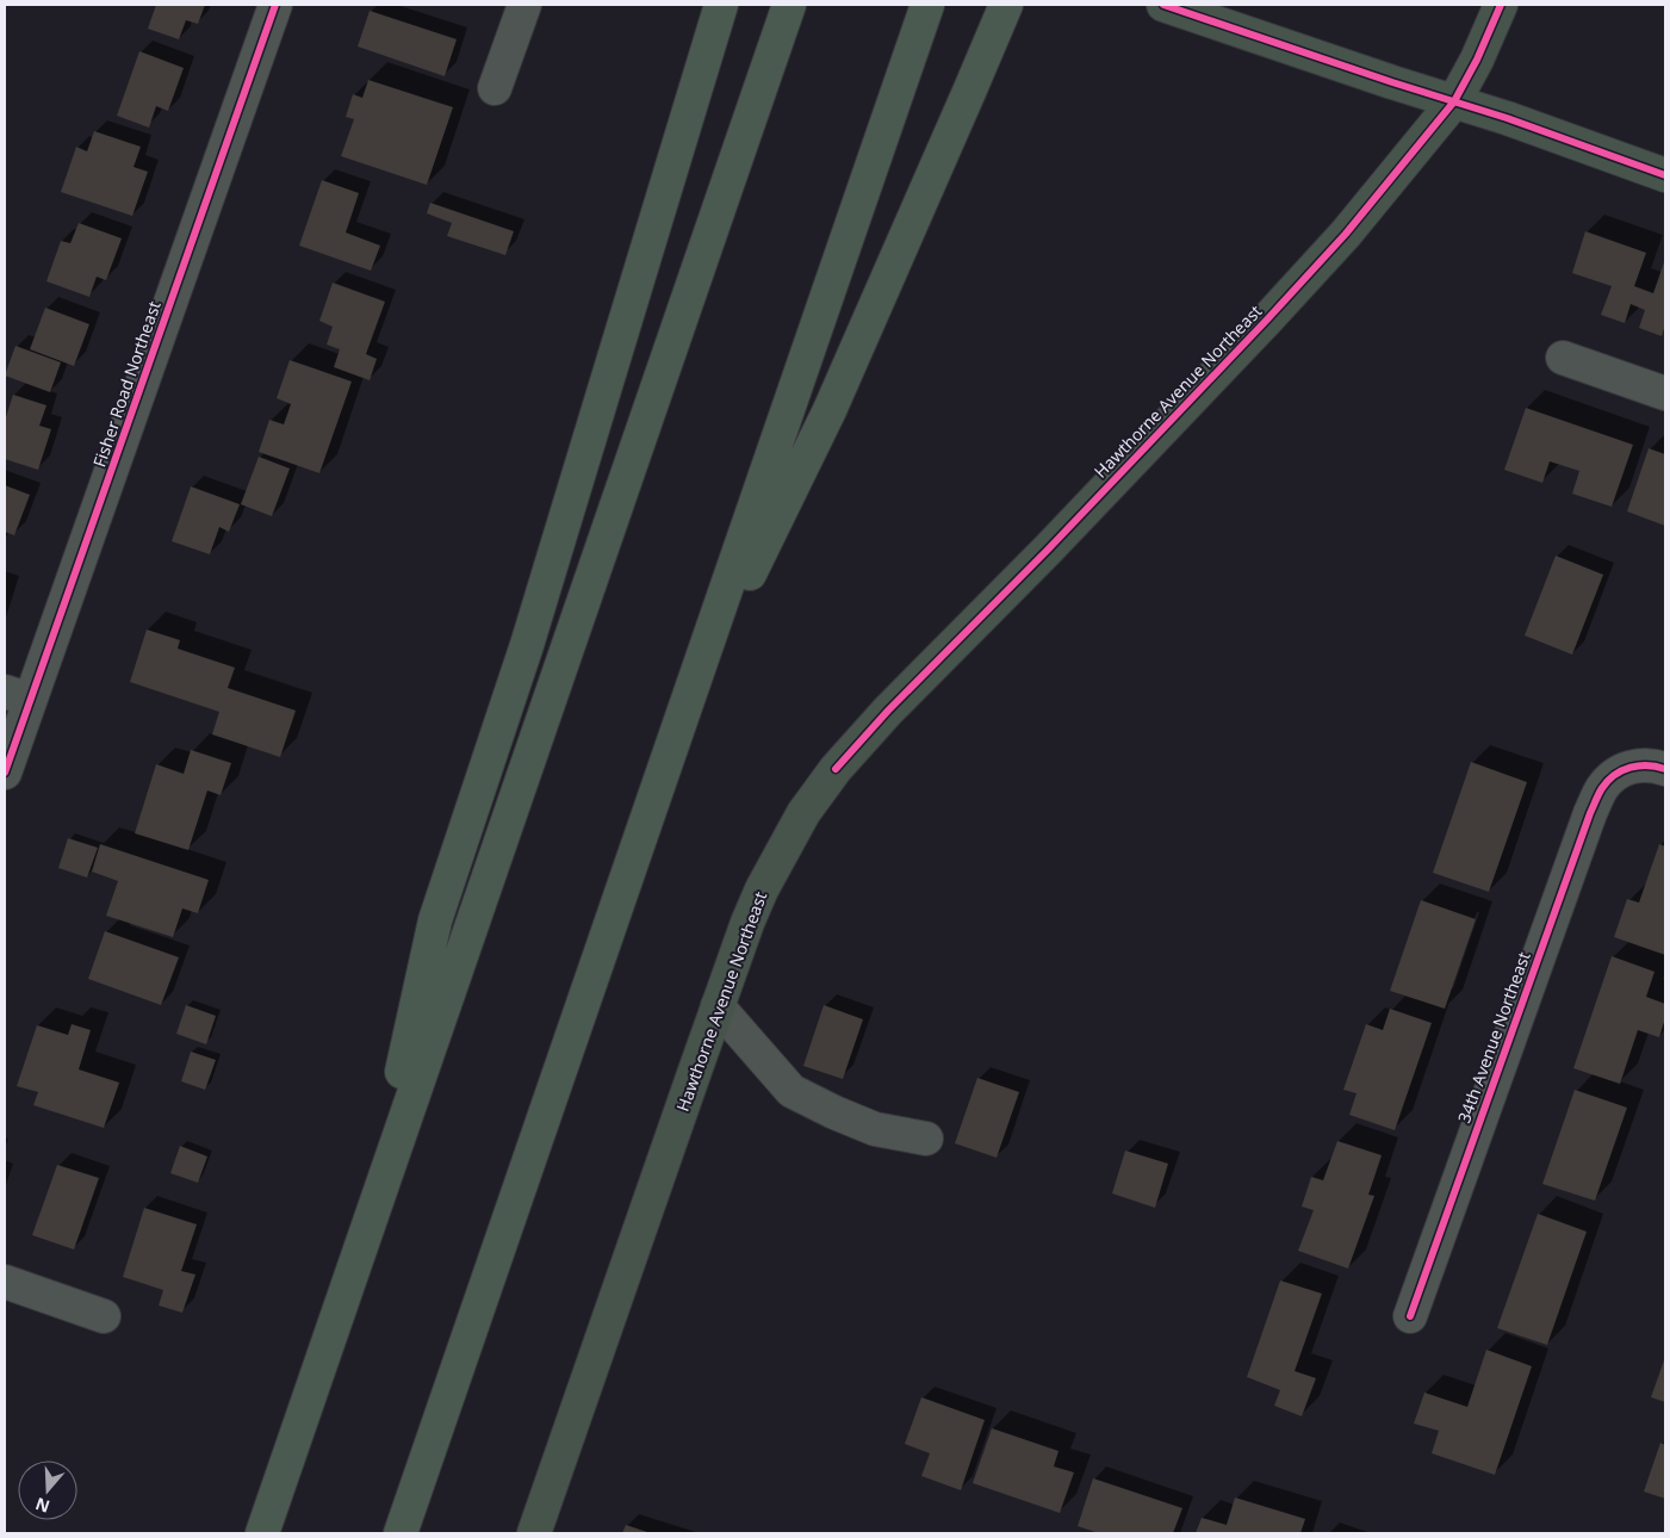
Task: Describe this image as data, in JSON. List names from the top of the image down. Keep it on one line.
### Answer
{"streets":{"main road":["Hawthorne Avenue Northeast"],"street":["Fisher Road Northeast","34th Avenue Northeast"]},"north":"bottom"}
